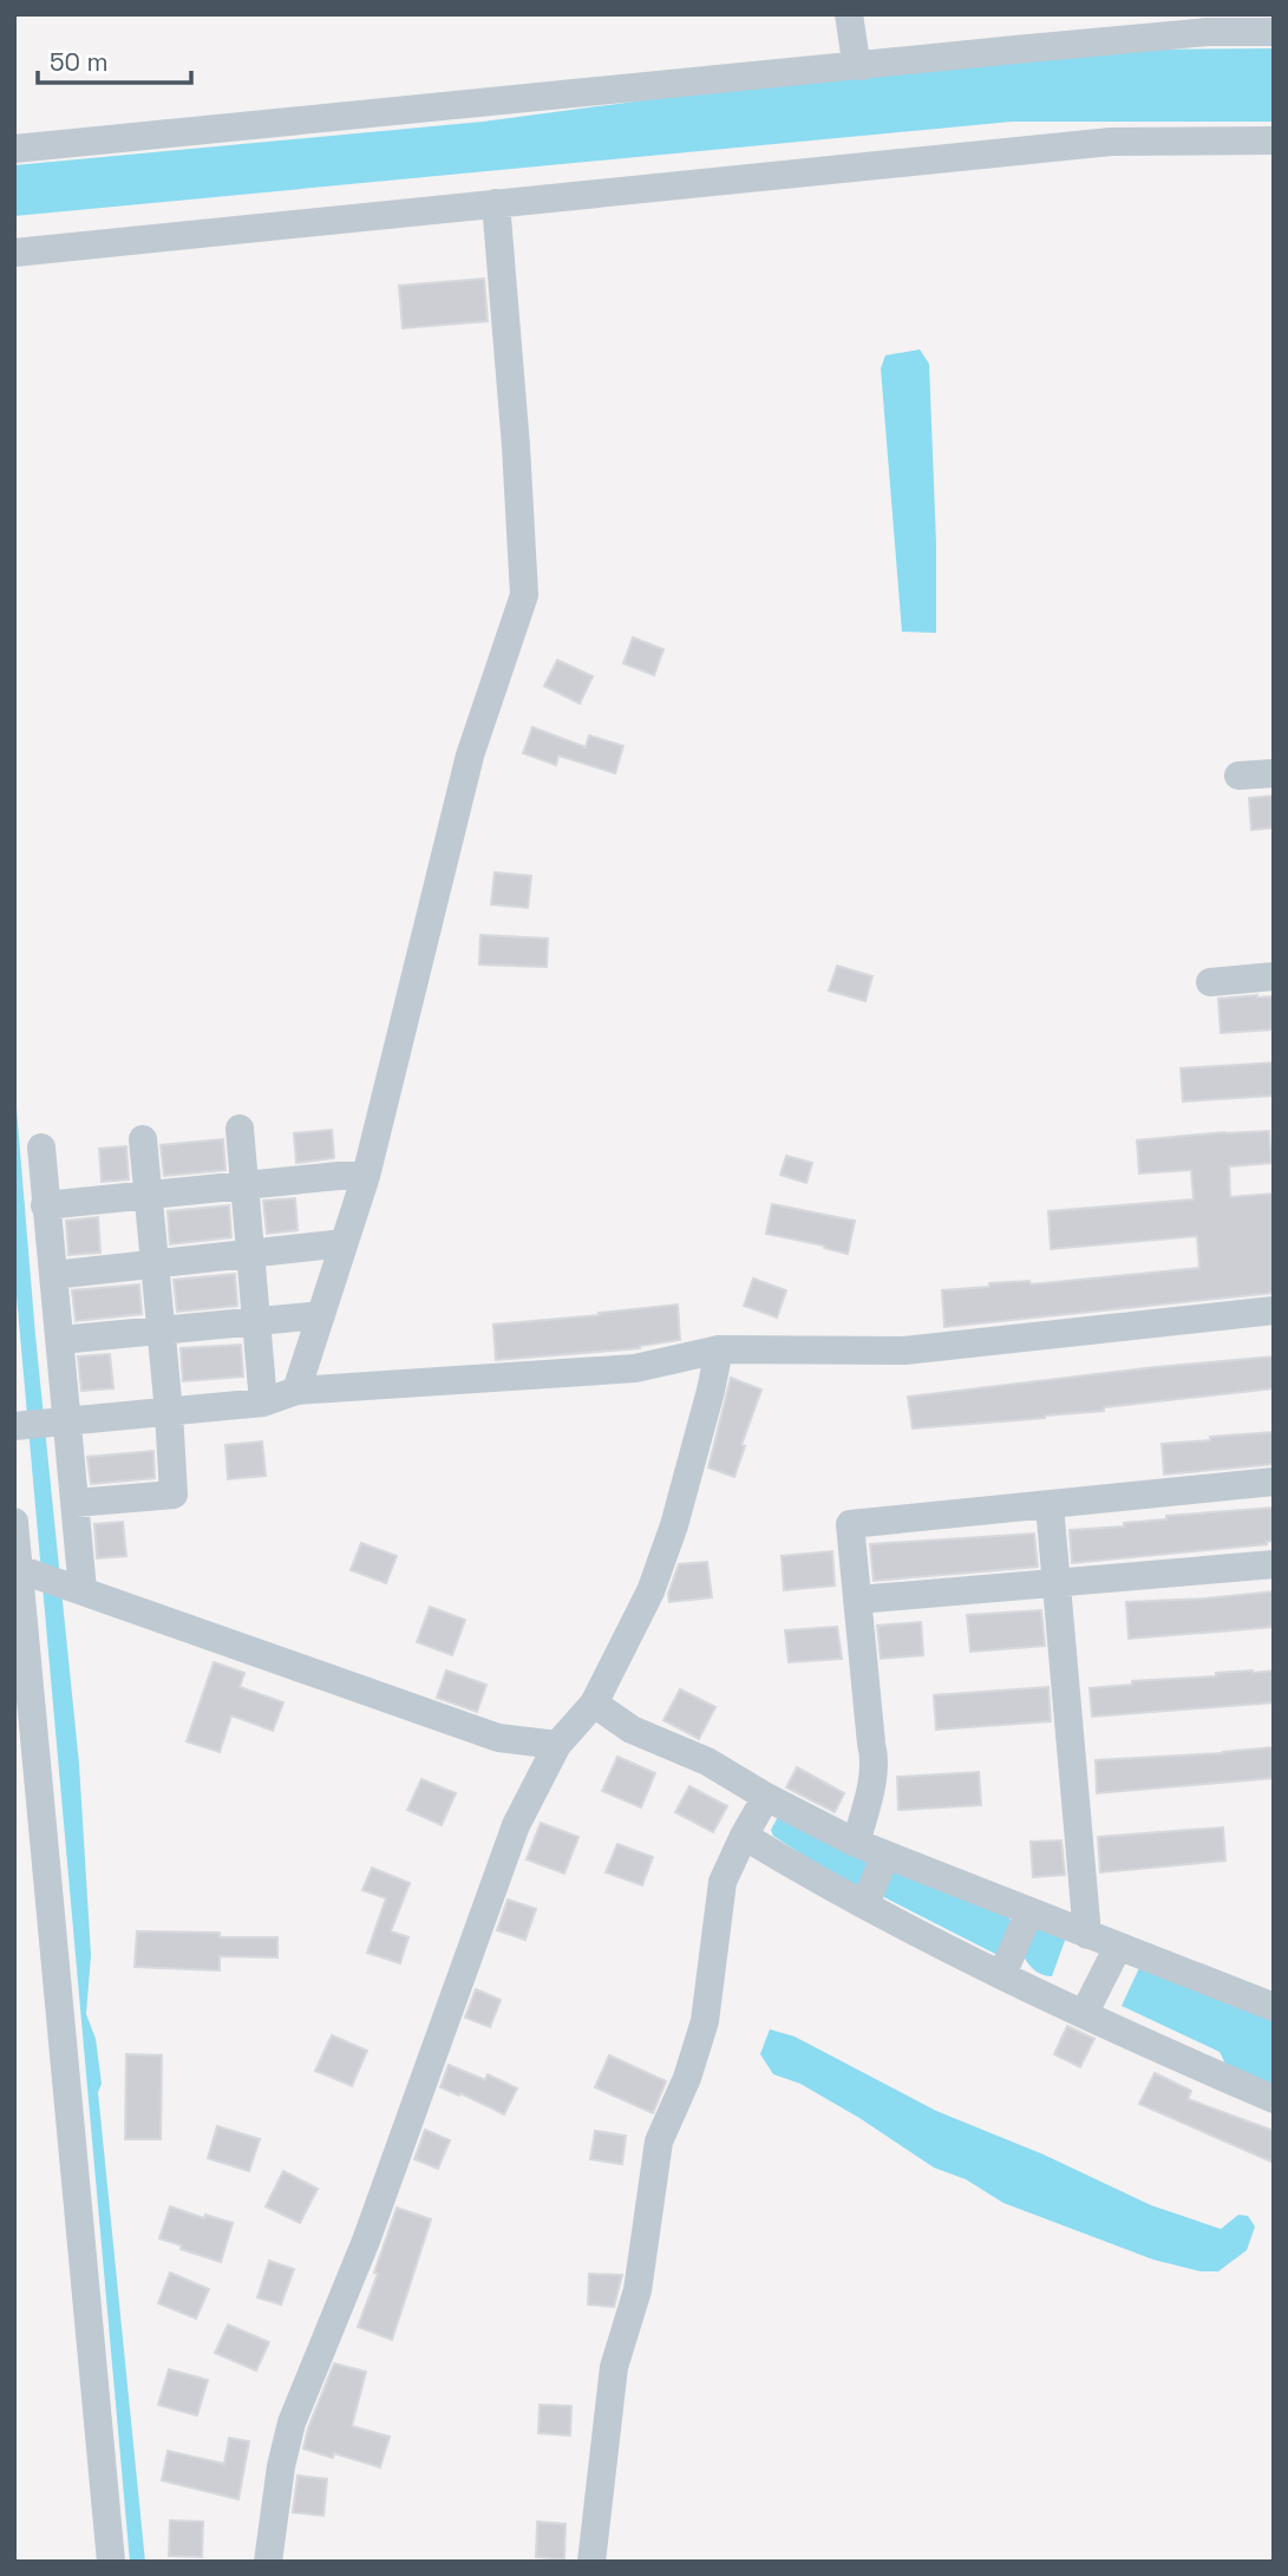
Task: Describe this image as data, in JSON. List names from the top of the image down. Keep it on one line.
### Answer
{"scale_bar":"50 m"}
